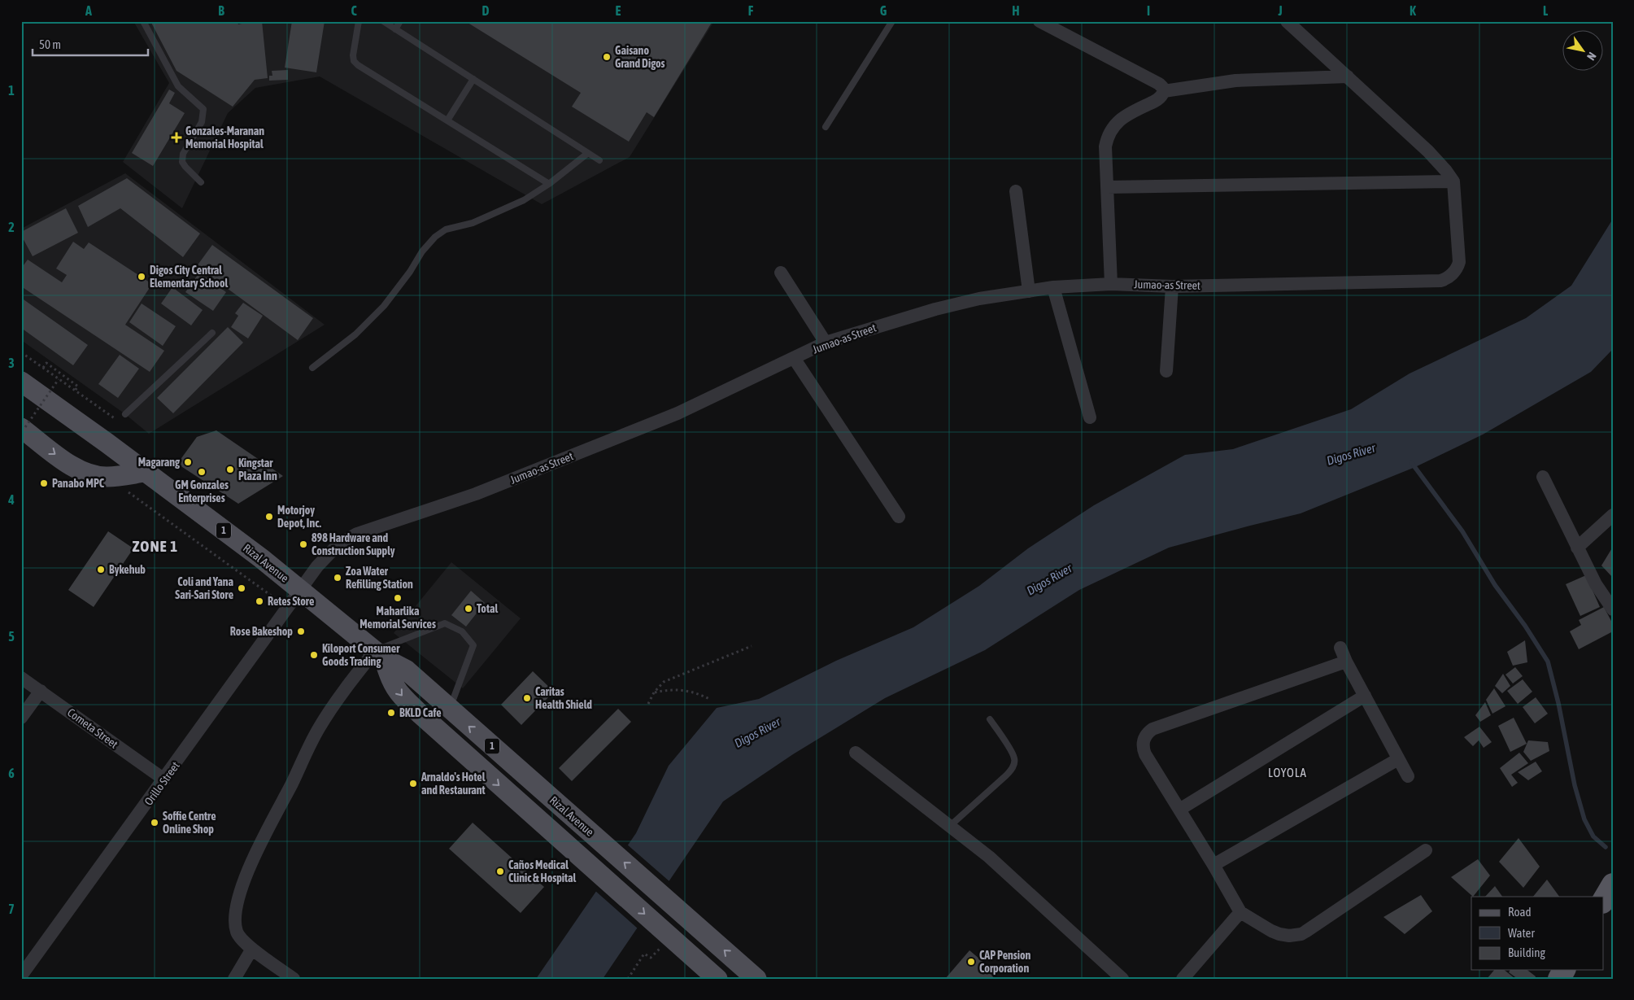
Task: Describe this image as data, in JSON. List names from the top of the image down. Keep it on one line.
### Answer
{"streets":{"main road":["1","Rizal Avenue"],"street":["Jumao-as Street","Cometa Street","Orillo Street"]},"crossings":[["Jumao-as Street","Rizal Avenue"],["Jumao-as Street","Orillo Street"],["1","Rizal Avenue"],["Rizal Avenue","Orillo Street"],["Cometa Street","Orillo Street"]],"districts":["ZONE 1","LOYOLA"],"water":["Digos River"],"places":{"other":["Gaisano Grand Digos","Digos City Central Elementary School","Magarang","Kingstar Plaza Inn","GM Gonzales Enterprises","Panabo MPC","Motorjoy Depot, Inc.","898 Hardware and Construction Supply","Bykehub","Zoa Water Refilling Station","Coli and Yana Sari-Sari Store","Maharlika Memorial Services","Retes Store","Total","Rose Bakeshop","Kiloport Consumer Goods Trading","Caritas Health Shield","BKLD Cafe","Arnaldo's Hotel and Restaurant","Soffie Centre Online Shop","Caños Medical Clinic & Hospital","CAP Pension Corporation"],"health":["Gonzales-Maranan Memorial Hospital"]},"legend":["Road","Water","Building"],"scale_bar":"50 m","north":"bottom right","grid":{"columns":["A","B","C","D","E","F","G","H","I","J","K","L"],"rows":["1","2","3","4","5","6","7"]}}
